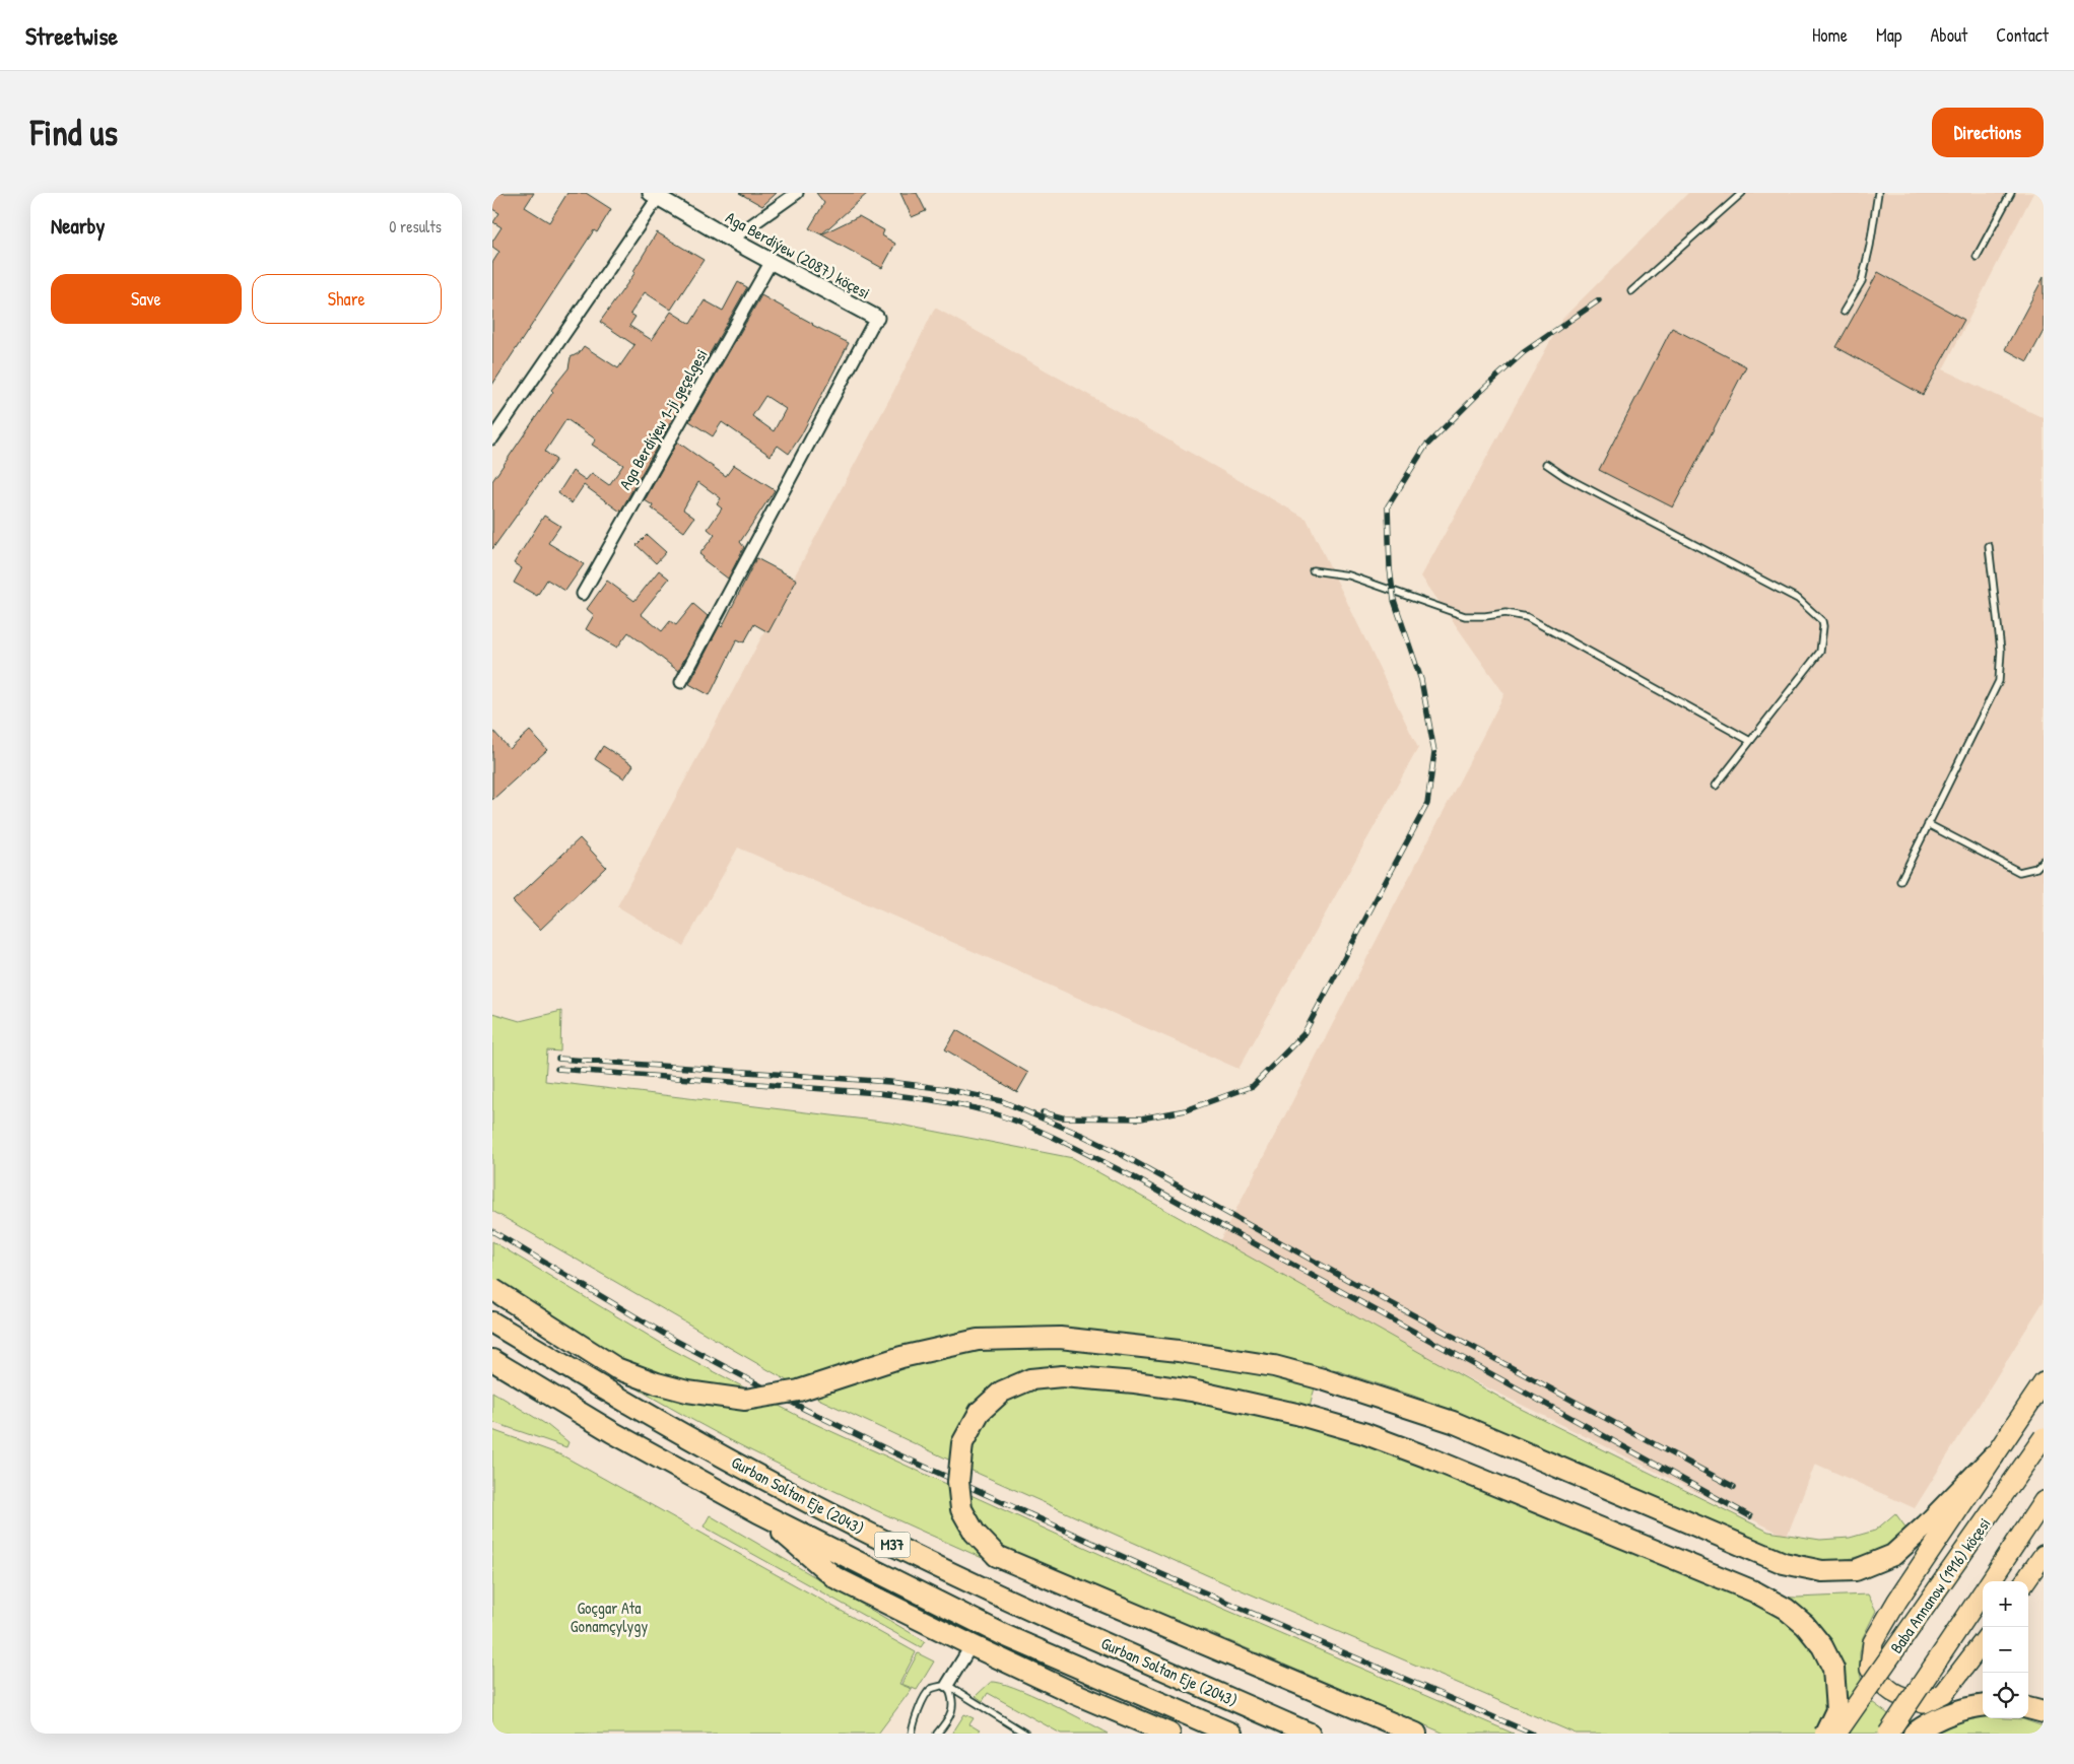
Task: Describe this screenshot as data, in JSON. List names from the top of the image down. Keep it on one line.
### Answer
{"streets":{"highway":["Gurban Soltan Eje (2043)","M37"],"main road":["Baba Annanow (1916) köçesi"],"street":["Aga Berdiýew (2087) köçesi","Aga Berdiýew 1-ji geçelgesi"]},"crossings":[["Aga Berdiýew (2087) köçesi","Aga Berdiýew 1-ji geçelgesi"]],"parks":["Goçgar Ata Gonamçylygy"],"page":{"header":"Streetwise","nav":["Home","Map","About","Contact"],"buttons":["Directions",["Save","Share"]],"title":"Find us","heading":["Nearby","0 results"],"map_buttons":["+","−"]}}
